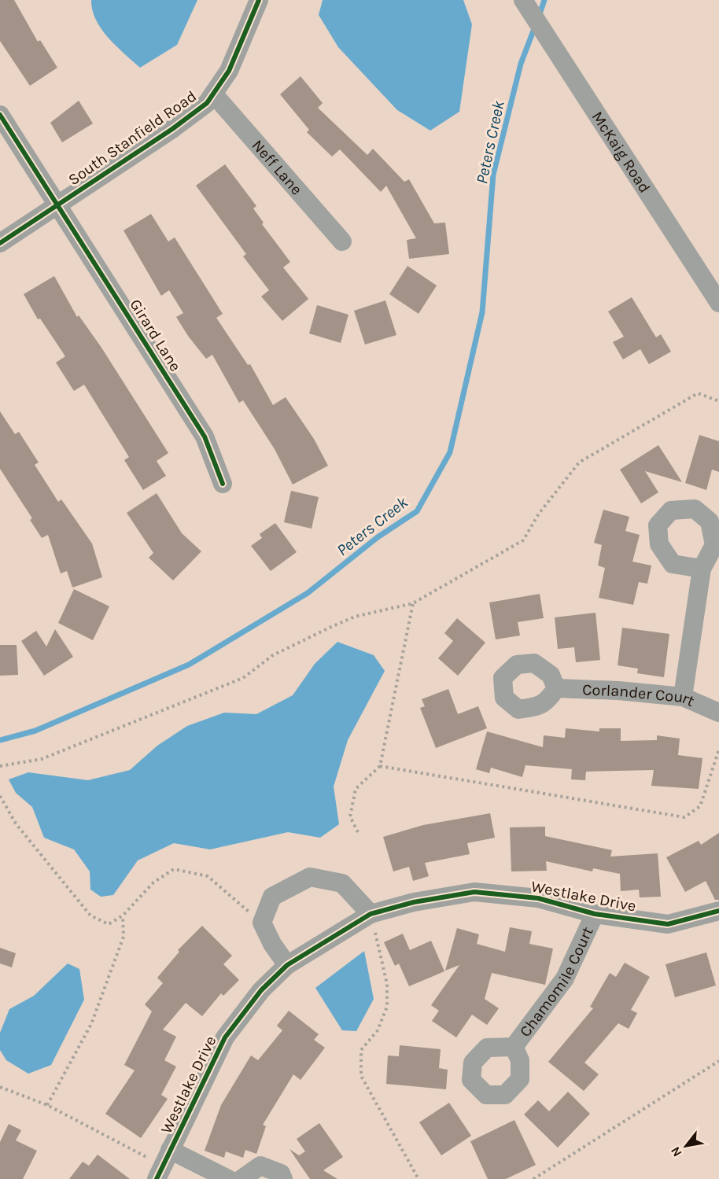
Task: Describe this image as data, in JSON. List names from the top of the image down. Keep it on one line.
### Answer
{"streets":{"street":["South Stanfield Road","McKaig Road","Neff Lane","Girard Lane","Corlander Court","Westlake Drive","Chamomile Court"]},"crossings":[["South Stanfield Road","Neff Lane"],["South Stanfield Road","Girard Lane"],["Westlake Drive","Chamomile Court"]],"water":["Peters Creek"],"north":"bottom left"}
